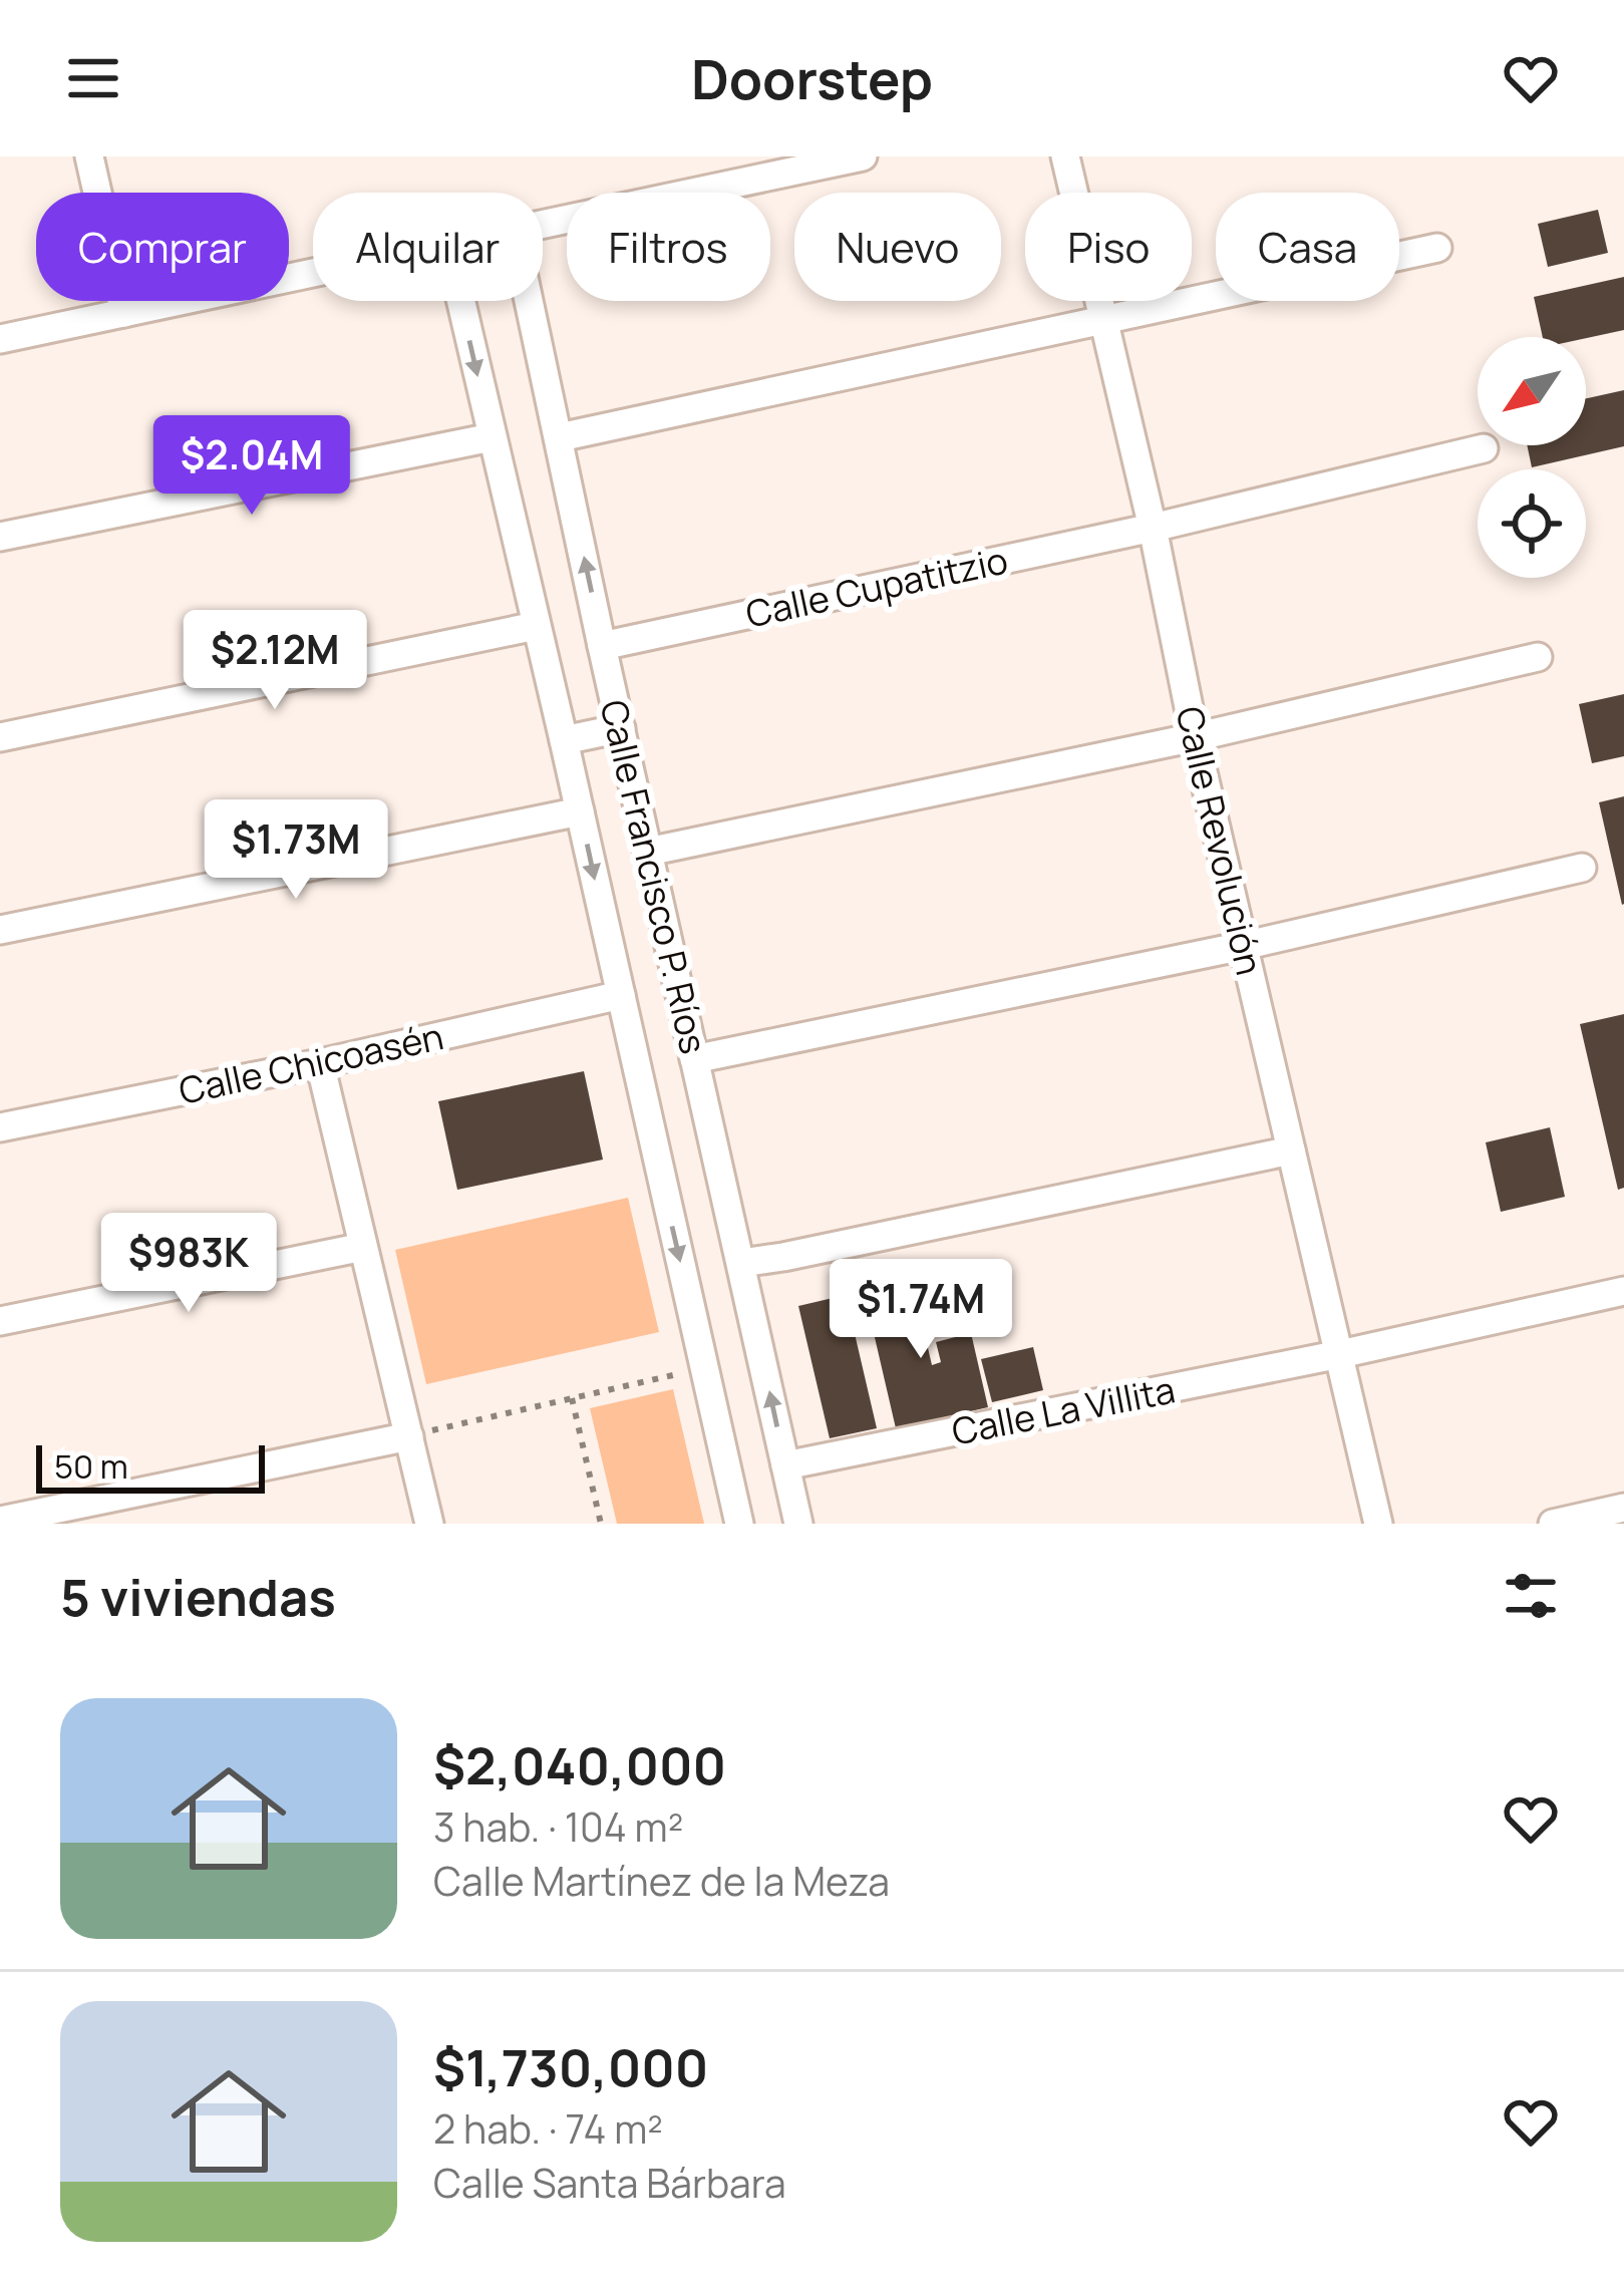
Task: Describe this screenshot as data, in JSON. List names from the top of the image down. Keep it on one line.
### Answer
{"streets":{"street":["Calle Cupatitzio","Calle Revolución","Calle Francisco P. Ríos","Calle Chicoasén","Calle La Villita"]},"crossings":[["Calle Cupatitzio","Calle Revolución"],["Calle Cupatitzio","Calle Francisco P. Ríos"],["Calle Revolución","Calle La Villita"],["Calle Francisco P. Ríos","Calle Chicoasén"],["Calle Francisco P. Ríos","Calle La Villita"]],"scale_bar":"50 m","north":"bottom left","page":{"header":"Doorstep","chip":["Comprar","Alquilar","Filtros","Nuevo","Piso","Casa"],"price":["$2.04M","$2.12M","$1.73M","$983K","$1.74M"],"scale":"50 m","heading":"5 viviendas","list":[{"name":"$2,040,000","note":"3 hab. · 104 m² · Calle Martínez de la Meza"},{"name":"$1,730,000","note":"2 hab. · 74 m² · Calle Santa Bárbara"}]}}
